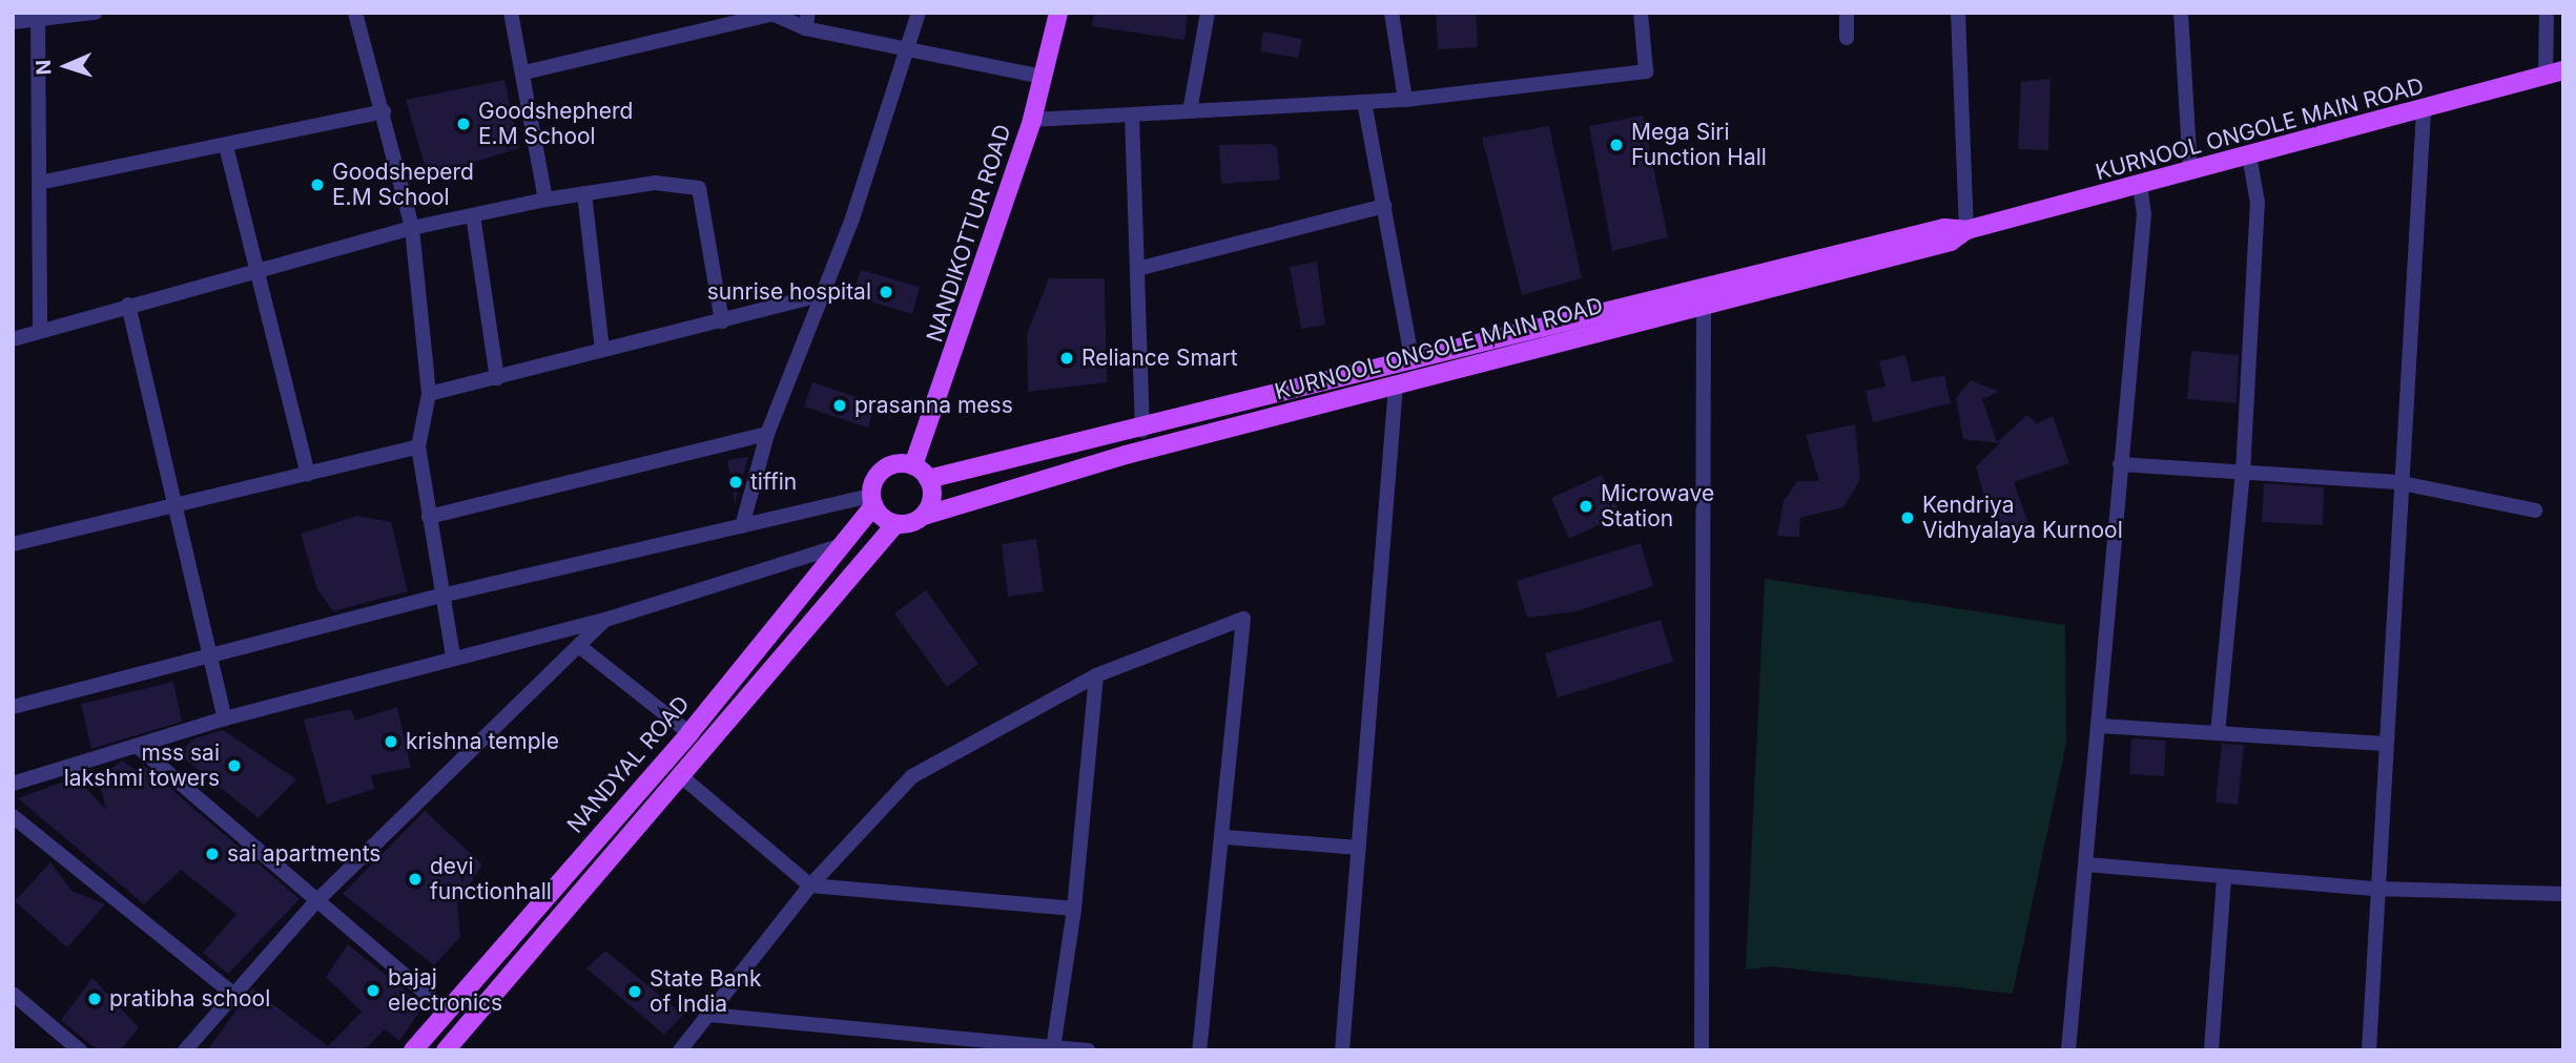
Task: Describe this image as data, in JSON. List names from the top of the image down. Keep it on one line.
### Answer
{"streets":{"main road":["KURNOOL ONGOLE MAIN ROAD","NANDIKOTTUR ROAD","NANDYAL ROAD"]},"crossings":[["KURNOOL ONGOLE MAIN ROAD","NANDIKOTTUR ROAD"],["KURNOOL ONGOLE MAIN ROAD","NANDYAL ROAD"],["NANDIKOTTUR ROAD","NANDYAL ROAD"]],"places":["Goodshepherd E.M School","Mega Siri Function Hall","Goodsheperd E.M School","sunrise hospital","Reliance Smart","prasanna mess","tiffin","Microwave Station","Kendriya Vidhyalaya Kurnool","krishna temple","mss sai lakshmi towers","sai apartments","devi functionhall","bajaj electronics","State Bank of India","pratibha school"],"north":"left"}
